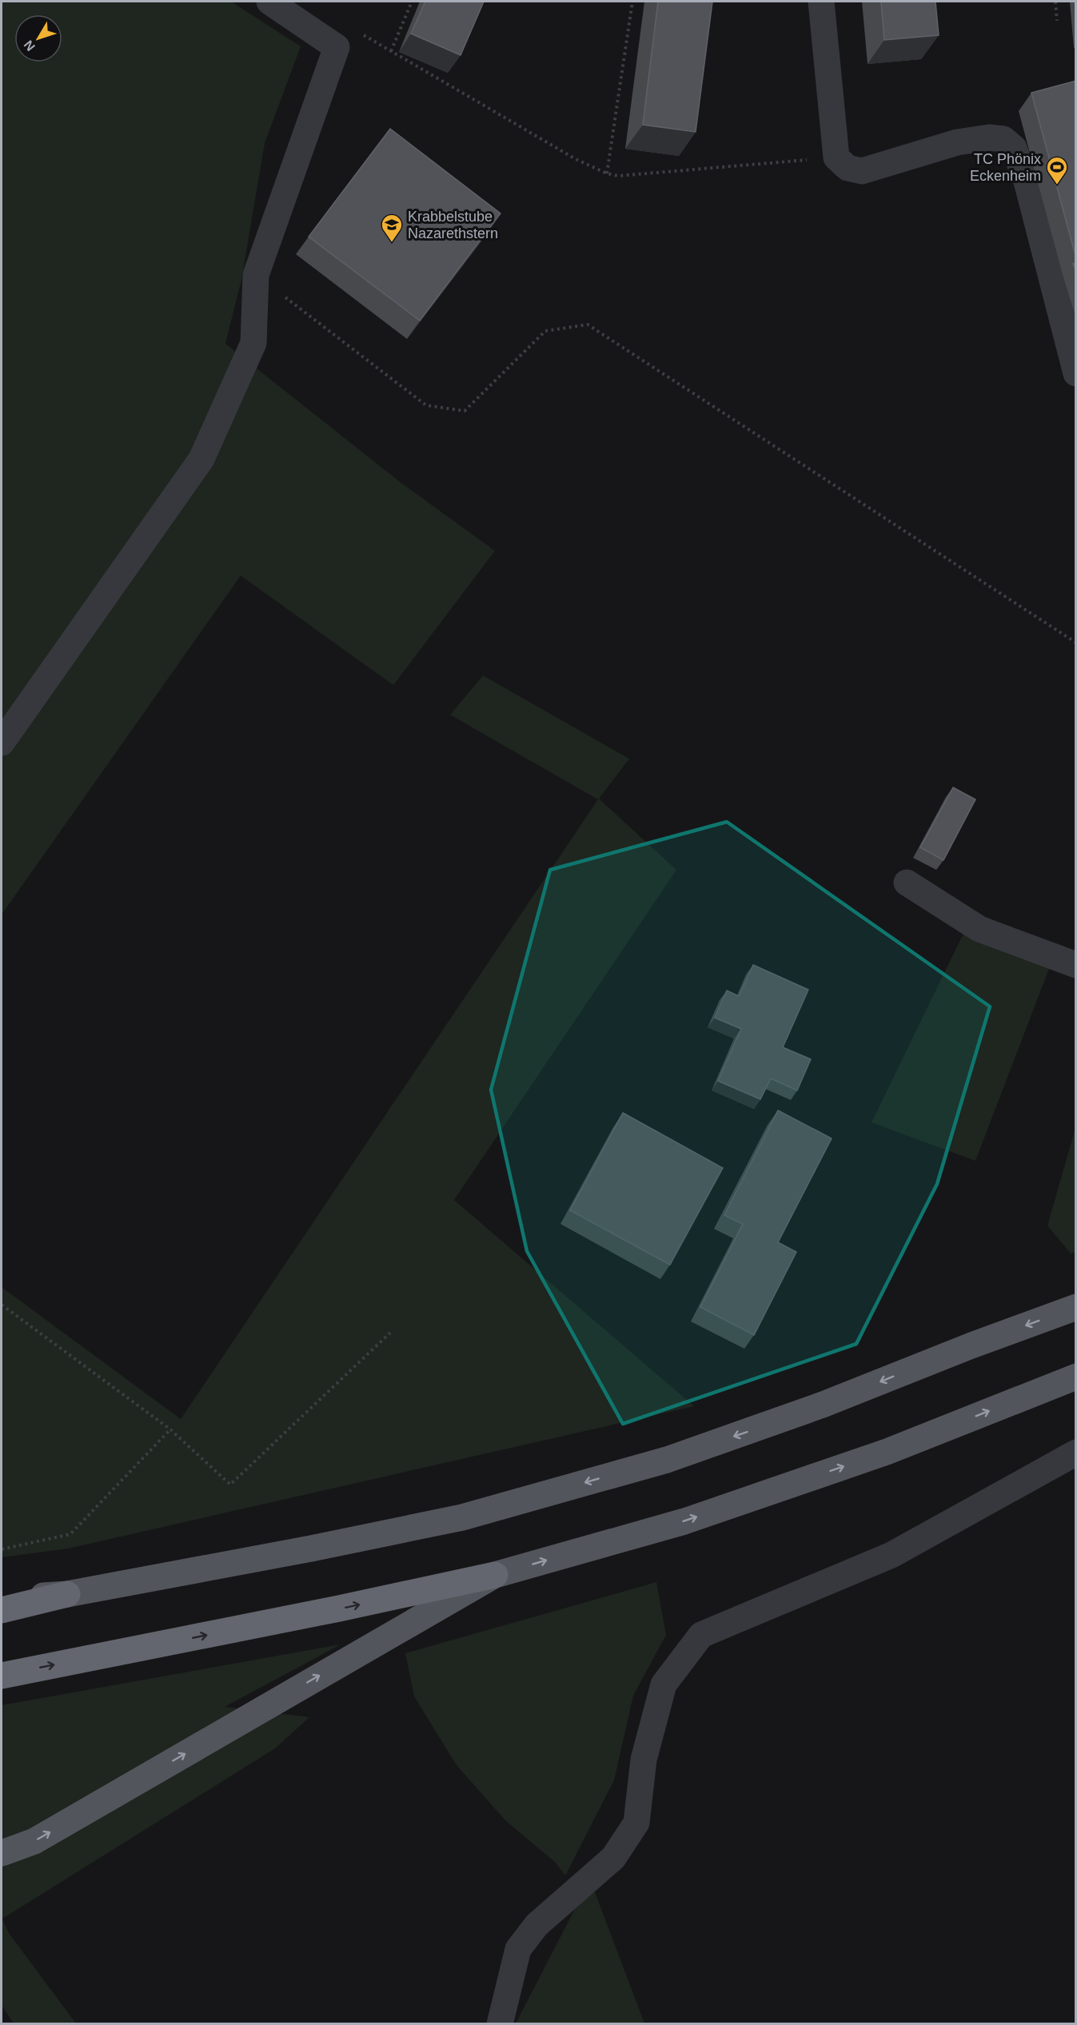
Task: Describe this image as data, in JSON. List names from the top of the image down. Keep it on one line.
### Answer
{"places":{"sports":["TC Phönix Eckenheim"],"school or university":["Krabbelstube Nazarethstern"]},"north":"bottom left"}
